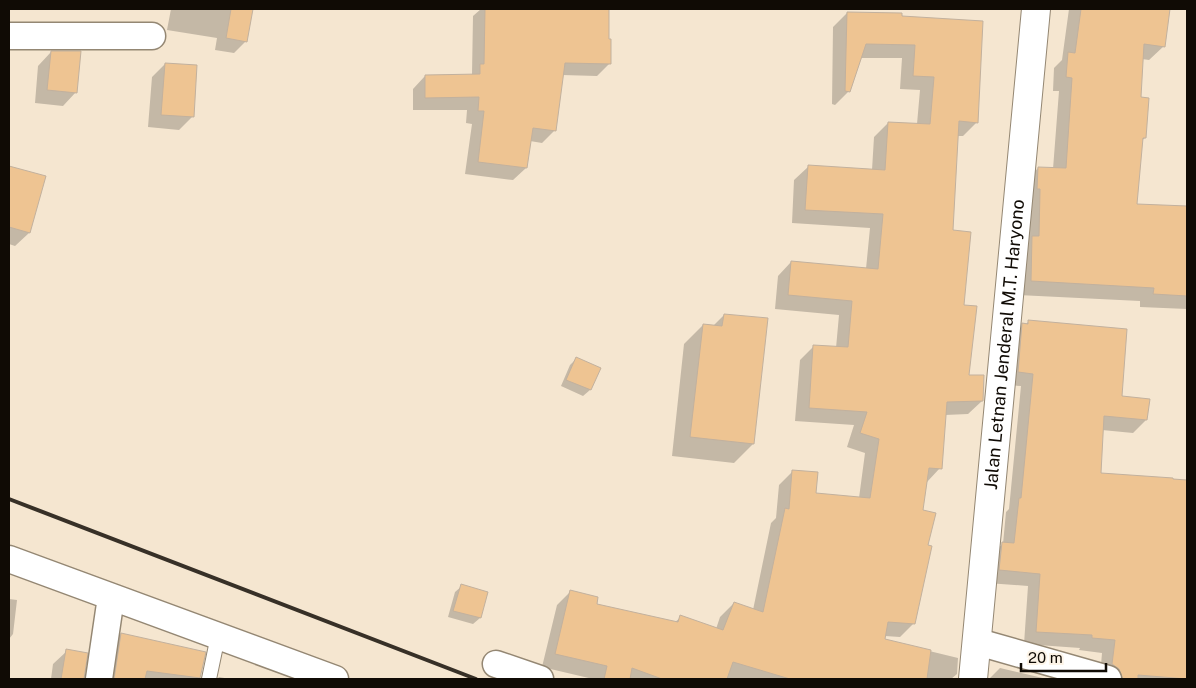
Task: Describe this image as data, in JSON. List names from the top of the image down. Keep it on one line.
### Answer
{"streets":{"main road":["Jalan Letnan Jenderal M.T. Haryono"]},"scale_bar":"20 m"}
